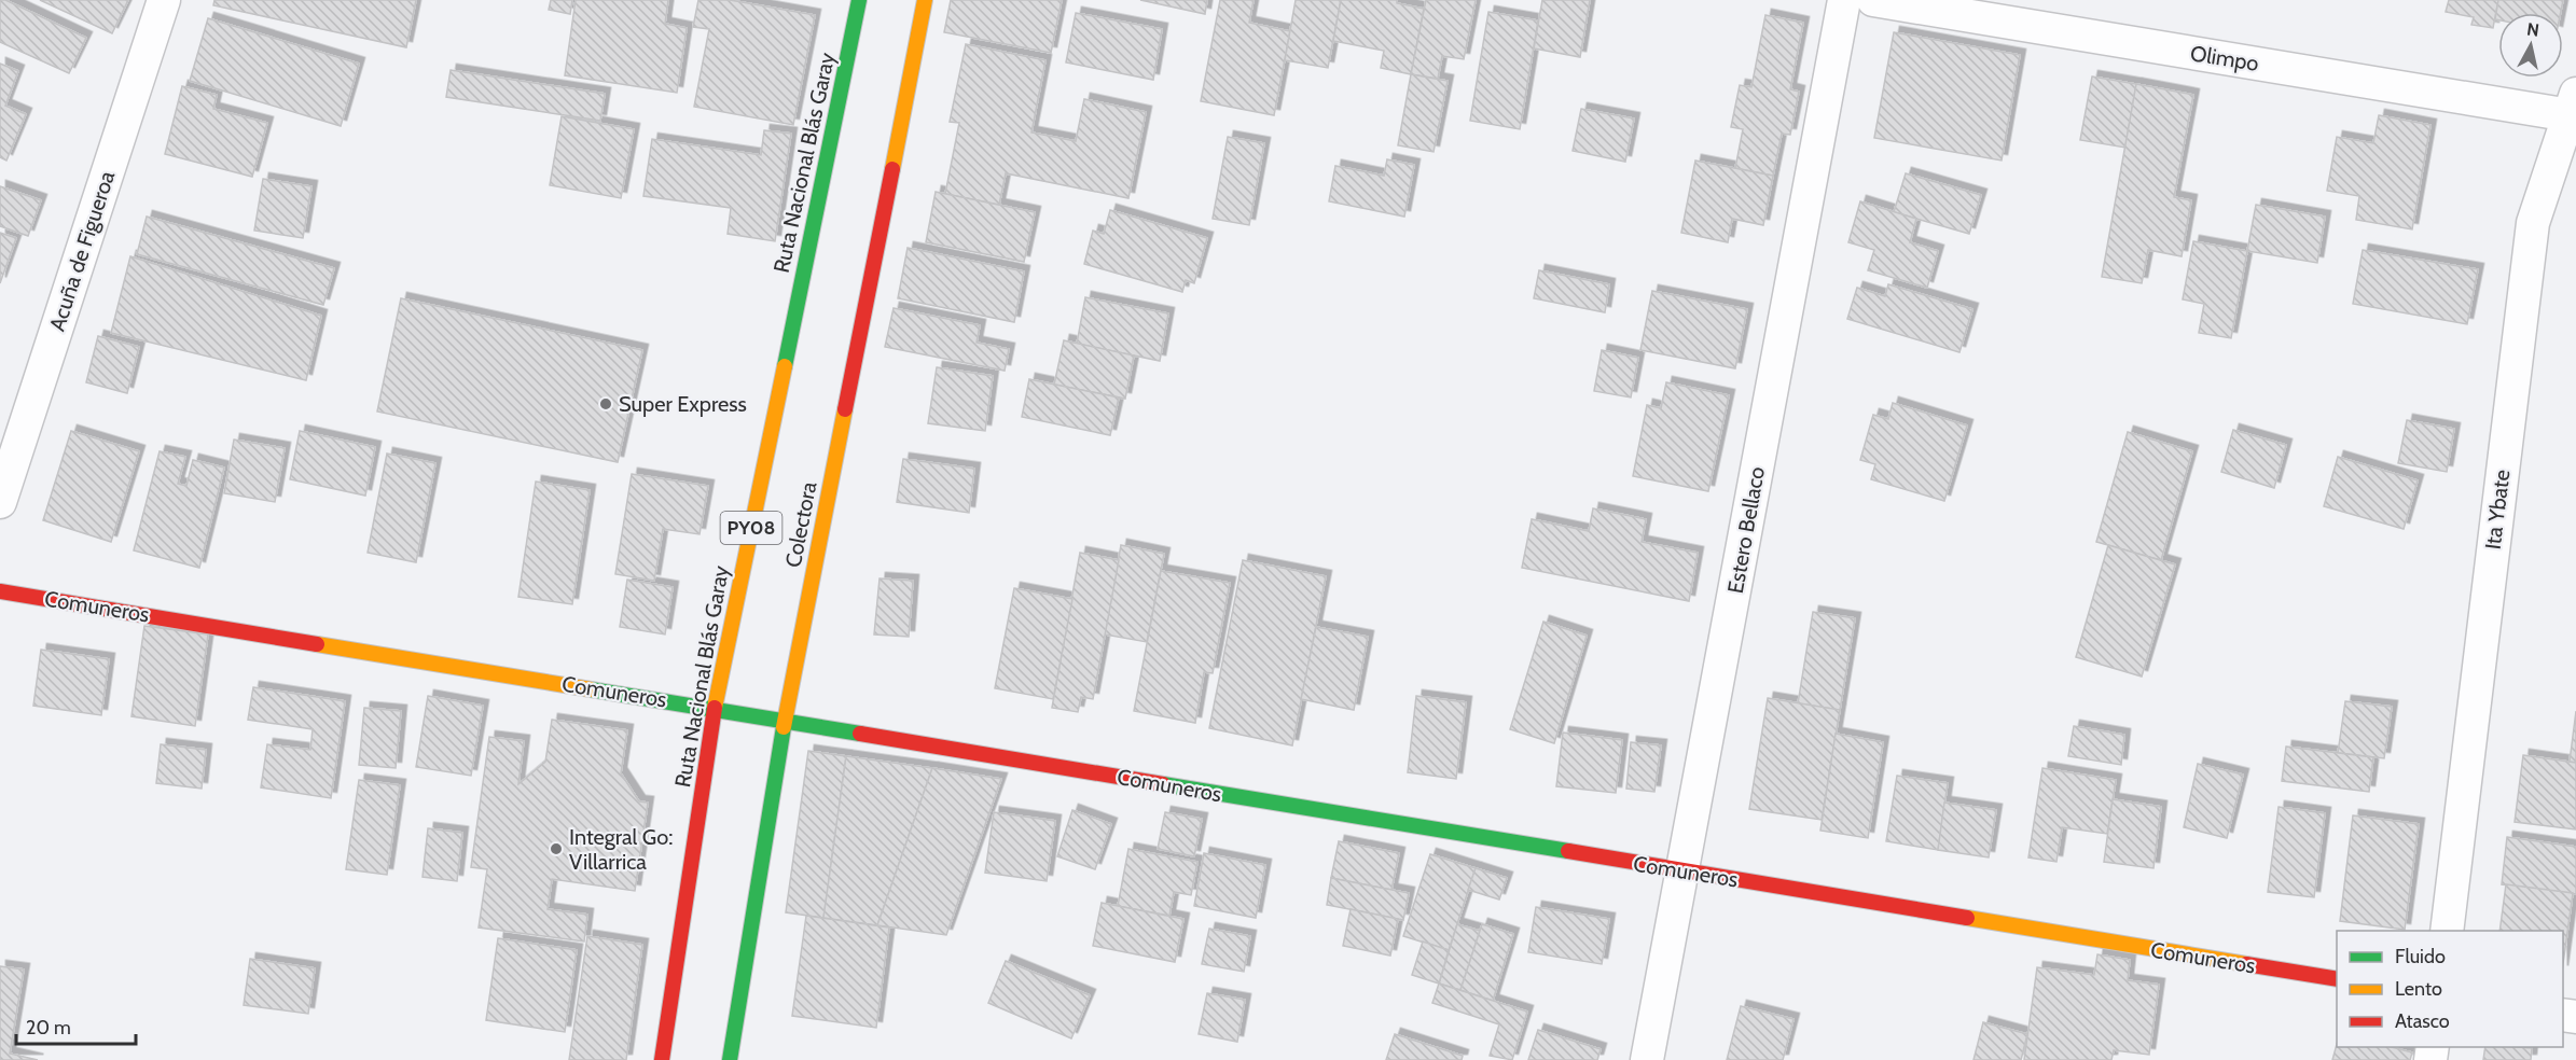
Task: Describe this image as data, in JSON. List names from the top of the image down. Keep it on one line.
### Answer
{"streets":{"main road":["Ruta Nacional Blás Garay","Colectora","PY08","Comuneros"],"street":["Olimpo","Acuña de Figueroa","Ita Ybate","Estero Bellaco"]},"crossings":[["Olimpo","Ita Ybate"],["Ruta Nacional Blás Garay","Comuneros"],["Colectora","Comuneros"],["Estero Bellaco","Comuneros"]],"places":["Super Express","Integral Go: Villarrica"],"legend":["Fluido","Lento","Atasco"],"scale_bar":"20 m","north":"top"}
